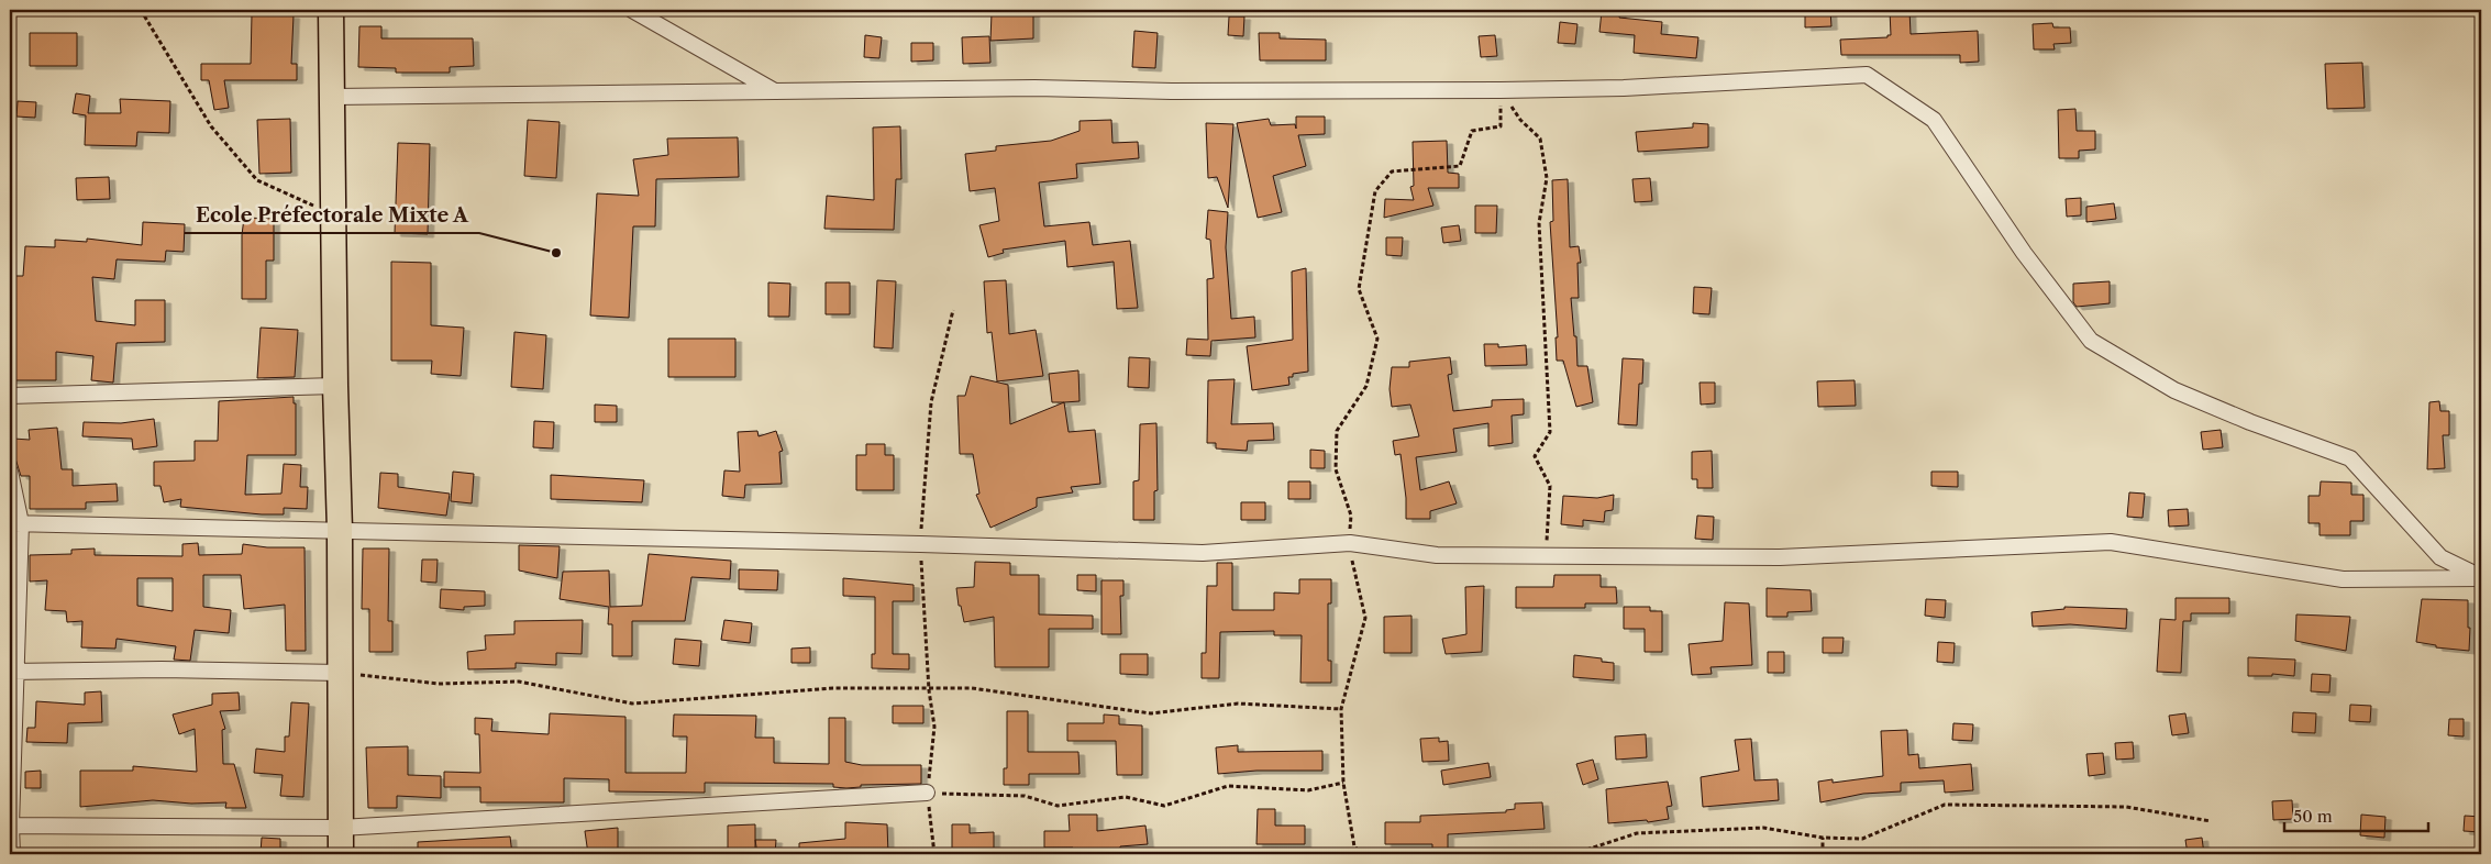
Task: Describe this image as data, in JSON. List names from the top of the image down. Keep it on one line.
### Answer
{"places":["Ecole Préfectorale Mixte A"],"scale_bar":"50 m"}
